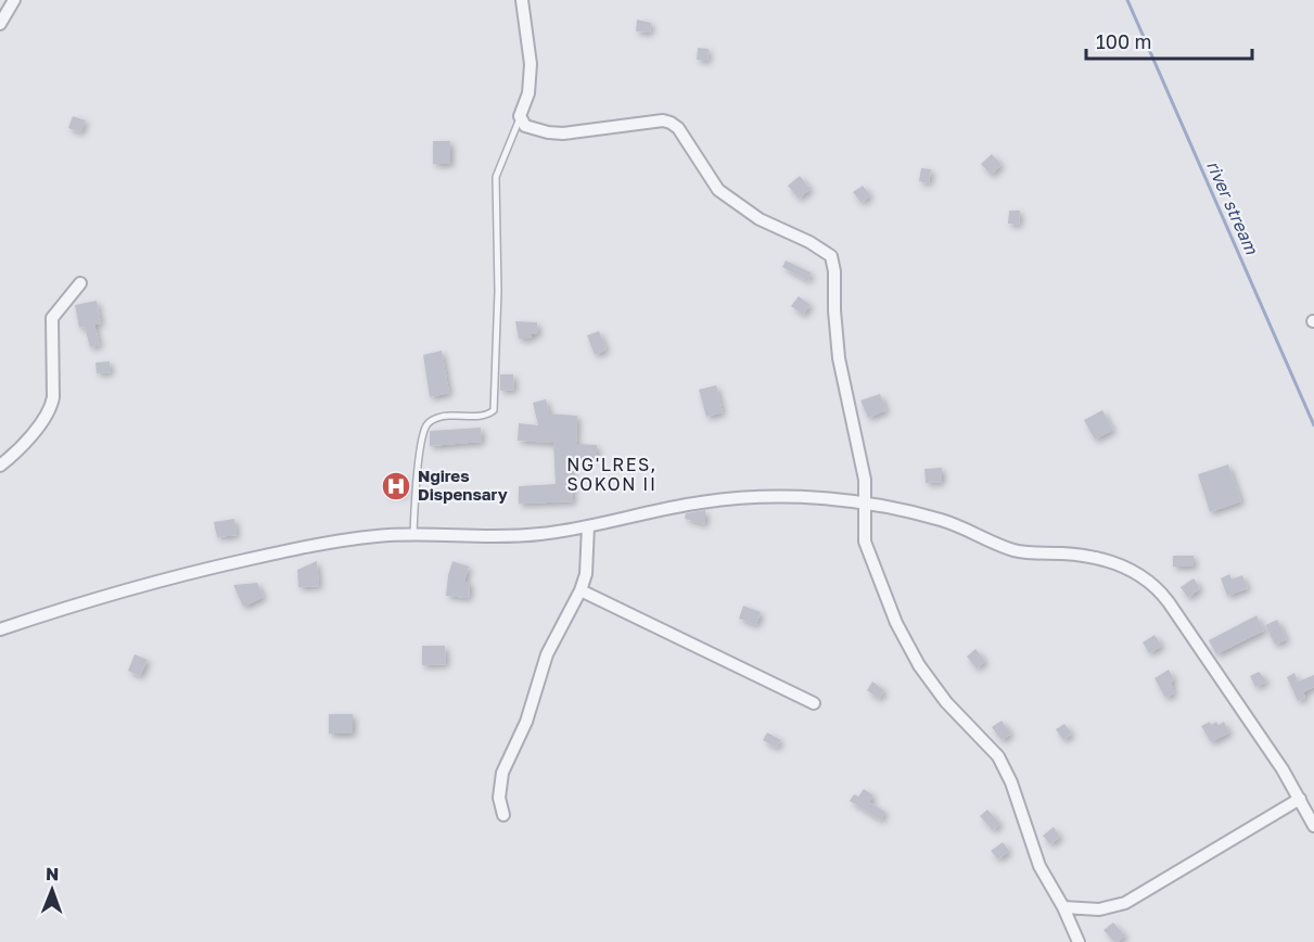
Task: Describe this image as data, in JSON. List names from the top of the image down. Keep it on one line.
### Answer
{"districts":["NG'LRES, SOKON II"],"water":["river stream"],"places":{"hospital":["Ngires Dispensary"]},"scale_bar":"100 m","north":"top"}
